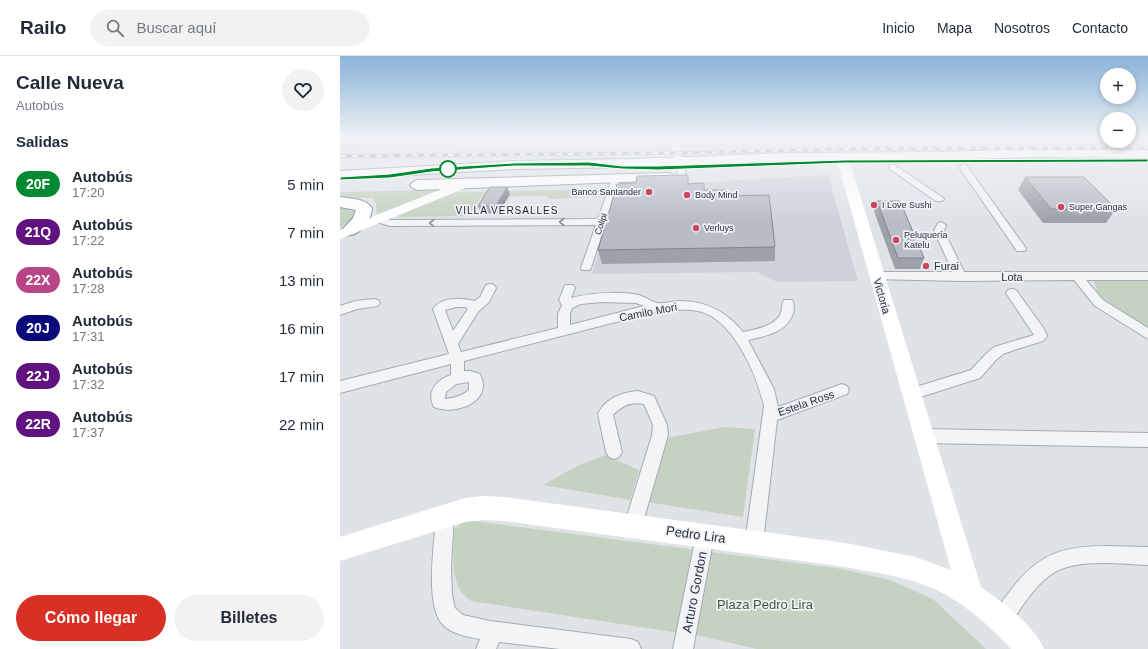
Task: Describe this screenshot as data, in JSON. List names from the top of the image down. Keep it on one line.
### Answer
{"streets":{"street":["Colipi","Lota","Victoria","Camilo Mori","Estela Ross","Pedro Lira","Arturo Gordon"]},"crossings":[["Lota","Victoria"],["Victoria","Pedro Lira"],["Camilo Mori","Estela Ross"],["Camilo Mori","Pedro Lira"],["Pedro Lira","Arturo Gordon"]],"districts":["VILLA VERSALLES"],"parks":["Plaza Pedro Lira"],"places":["Banco Santander","Body Mind","I Love Sushi","Super Gangas","Verluys","Peluquería Katelu","Furai"],"lines":["bus line 20F"],"page":{"header":"Railo","search":"Buscar aquí","nav":["Inicio","Mapa","Nosotros","Contacto"],"heading":[["Calle Nueva","Autobús"],"Salidas"],"map_buttons":["+","−"],"list":[{"mark":"20F","name":"Autobús","note":"17:20","value":"5 min"},{"mark":"21Q","name":"Autobús","note":"17:22","value":"7 min"},{"mark":"22X","name":"Autobús","note":"17:28","value":"13 min"},{"mark":"20J","name":"Autobús","note":"17:31","value":"16 min"},{"mark":"22J","name":"Autobús","note":"17:32","value":"17 min"},{"mark":"22R","name":"Autobús","note":"17:37","value":"22 min"}],"buttons":["Cómo llegar","Billetes"]}}
